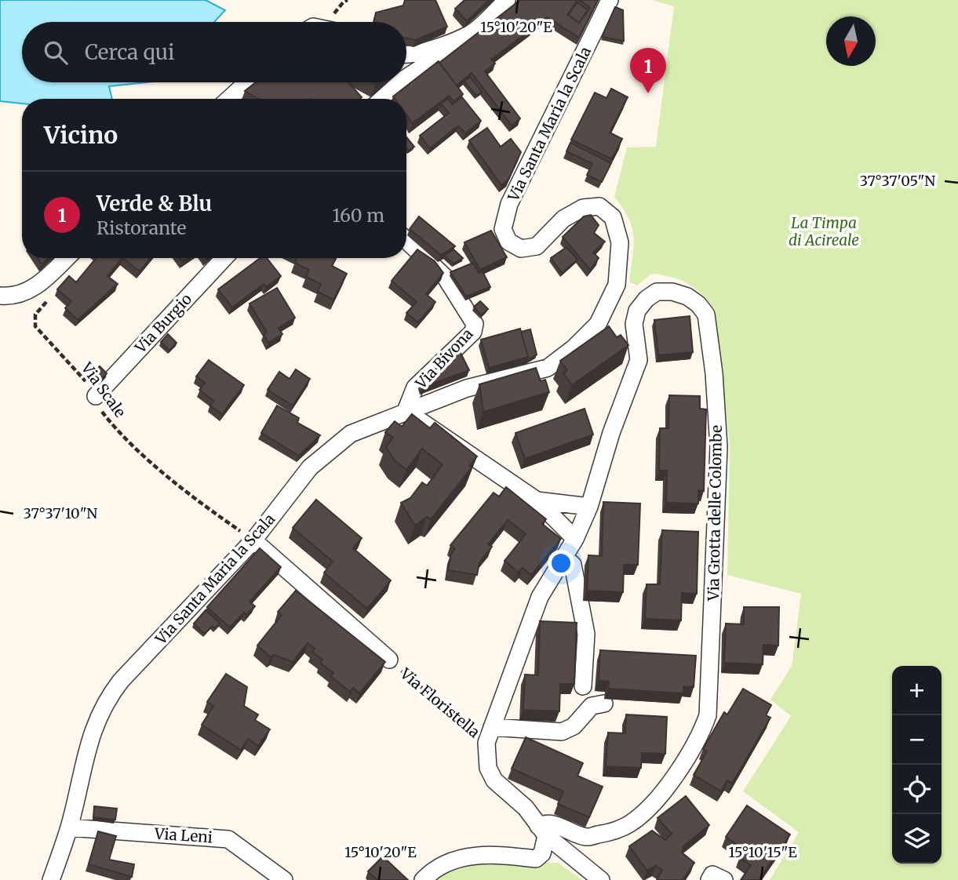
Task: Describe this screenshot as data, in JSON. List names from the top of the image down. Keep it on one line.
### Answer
{"streets":{"street":["Via Santa Maria la Scala","Via Burgio","Via Bivona","Via Grotta delle Colombe","Via Floristella","Via Leni"],"path":["Via Scale"]},"crossings":[["Via Santa Maria la Scala","Via Bivona"],["Via Santa Maria la Scala","Via Scale"],["Via Santa Maria la Scala","Via Floristella"],["Via Santa Maria la Scala","Via Leni"],["Via Burgio","Via Scale"],["Via Scale","Via Floristella"],["Via Grotta delle Colombe","Via Floristella"]],"parks":["La Timpa di Acireale"],"north":"bottom","page":{"search":"Cerca qui","pins":"1","heading":"Vicino","list":[{"mark":"1","name":"Verde & Blu","note":"Ristorante","value":"160 m"}],"map_buttons":["+","−"]},"coordinates":["15°10'20\"E","37°37'05\"N","37°37'10\"N","15°10'15\"E"]}
